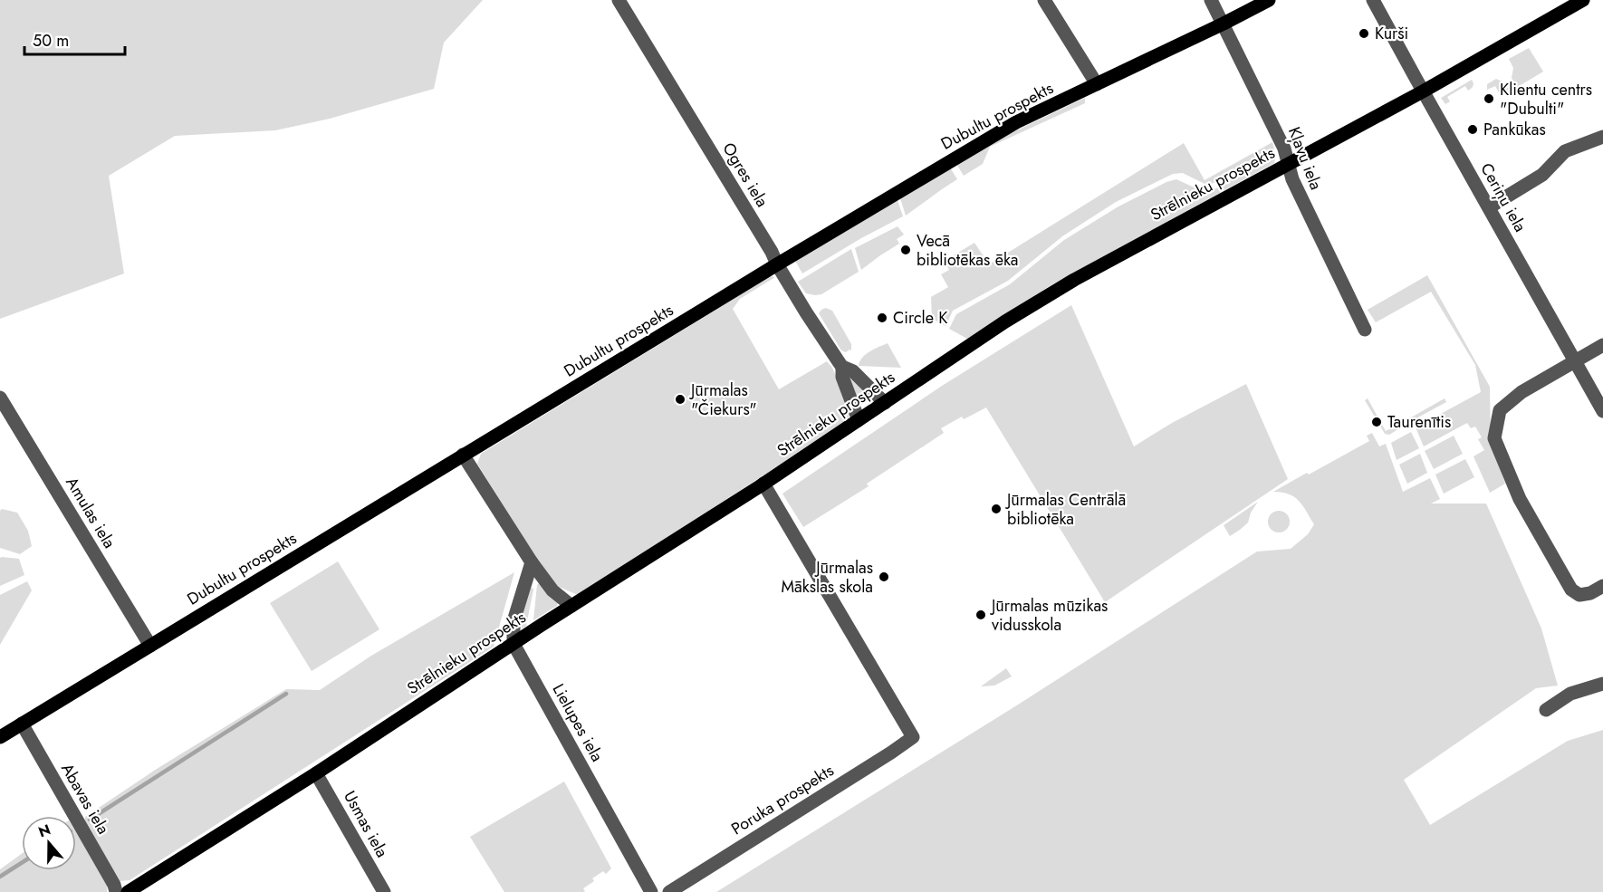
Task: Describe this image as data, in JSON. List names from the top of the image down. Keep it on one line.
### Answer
{"streets":{"main road":["Dubultu prospekts","Strēlnieku prospekts"],"street":["Kļavu iela","Ogres iela","Ceriņu iela","Amulas iela","Lielupes iela","Abavas iela","Poruka prospekts","Usmas iela"]},"crossings":[["Dubultu prospekts","Kļavu iela"],["Dubultu prospekts","Ogres iela"],["Dubultu prospekts","Amulas iela"],["Dubultu prospekts","Abavas iela"],["Kļavu iela","Strēlnieku prospekts"],["Ogres iela","Strēlnieku prospekts"],["Strēlnieku prospekts","Ceriņu iela"],["Strēlnieku prospekts","Lielupes iela"],["Strēlnieku prospekts","Poruka prospekts"],["Strēlnieku prospekts","Usmas iela"]],"places":["Kurši","Klientu centrs \"Dubulti\"","Pankūkas","Vecā bibliotēkas ēka","Circle K","Jūrmalas \"Čiekurs\"","Taurenītis","Jūrmalas Centrālā bibliotēka","Jūrmalas Mākslas skola","Jūrmalas mūzikas vidusskola"],"scale_bar":"50 m","north":"top"}
